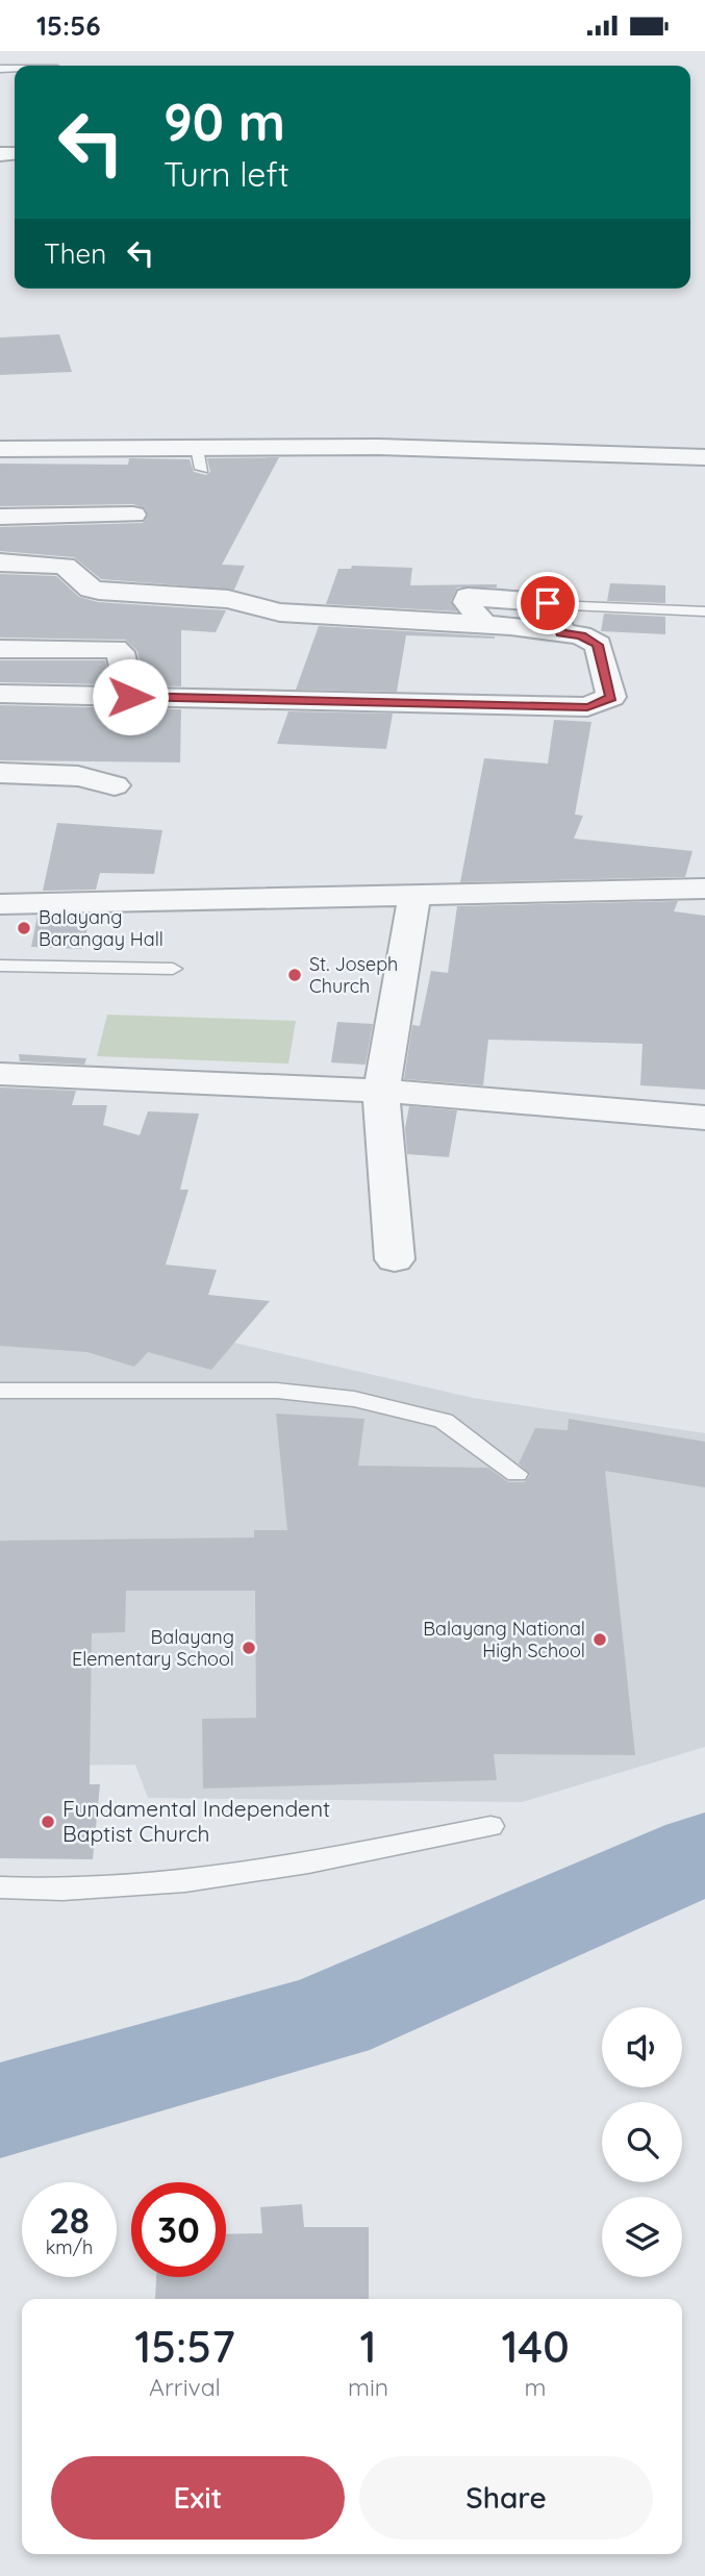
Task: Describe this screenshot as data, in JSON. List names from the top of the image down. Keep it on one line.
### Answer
{"places":["Balayang Barangay Hall","St. Joseph Church","Balayang National High School","Balayang Elementary School","Fundamental Independent Baptist Church"],"page":{"status":"15:56","turn":["90 m","Turn left"],"then":"Then","speed":"28 km/h","limit":"30","eta":["15:57","Arrival","1","min","140","m"],"buttons":["Exit","Share"]}}
